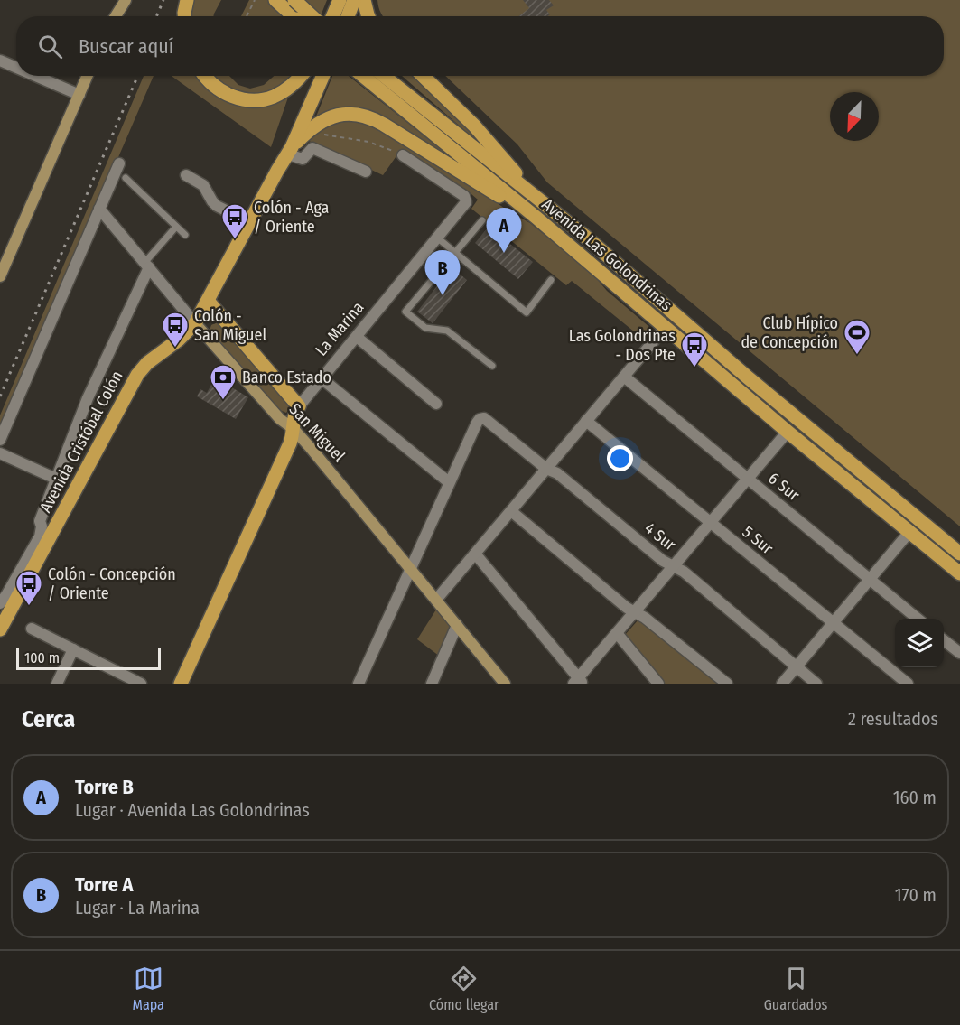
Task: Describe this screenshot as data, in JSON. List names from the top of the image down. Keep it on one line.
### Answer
{"streets":{"main road":["Avenida Las Golondrinas","La Marina","San Miguel","Avenida Cristóbal Colón"],"street":["6 Sur","4 Sur","5 Sur"]},"crossings":[["La Marina","San Miguel"],["San Miguel","Avenida Cristóbal Colón"]],"places":{"bus stop":["Colón - Aga / Oriente","Colón - San Miguel","Las Golondrinas - Dos Pte","Colón - Concepción / Oriente"],"sports":["Club Hípico de Concepción"],"bank":["Banco Estado"]},"scale_bar":"100 m","north":"bottom left","page":{"search":"Buscar aquí","pins":["A","B"],"scale":"100 m","heading":["Cerca","2 resultados"],"list":[{"mark":"A","name":"Torre B","note":"Lugar · Avenida Las Golondrinas","value":"160 m"},{"mark":"B","name":"Torre A","note":"Lugar · La Marina","value":"170 m"}],"nav":["Mapa","Cómo llegar","Guardados"]}}
